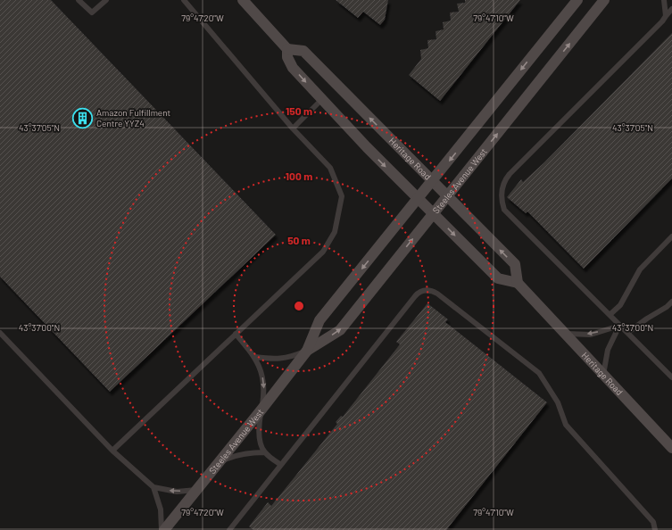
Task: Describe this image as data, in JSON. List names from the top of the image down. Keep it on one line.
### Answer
{"streets":{"main road":["Heritage Road","Steeles Avenue West"]},"crossings":[["Heritage Road","Steeles Avenue West"]],"places":{"building":["Amazon Fulfillment Centre YYZ4"]},"coordinates":["79°47'20\"W","79°47'10\"W","43°37'05\"N","43°37'00\"N"],"rings":["150 m","100 m","50 m"]}
